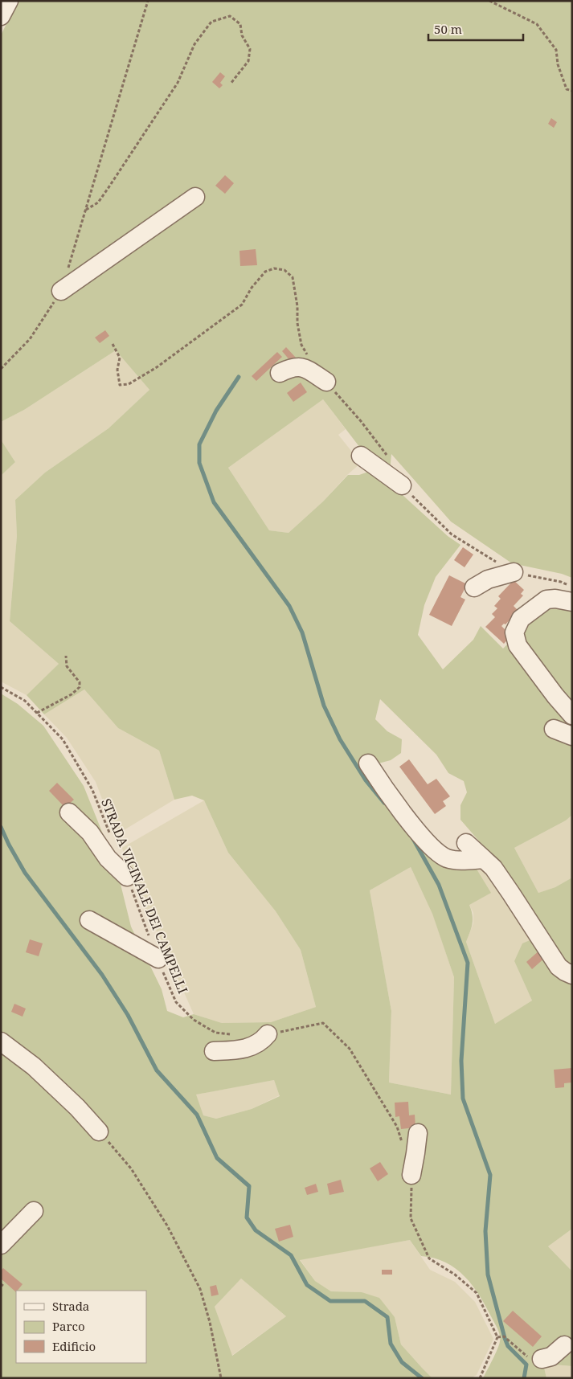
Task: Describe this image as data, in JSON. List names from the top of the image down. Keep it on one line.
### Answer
{"streets":{"path":["STRADA VICINALE DEI CAMPELLI"]},"legend":["Strada","Parco","Edificio"],"scale_bar":"50 m"}
